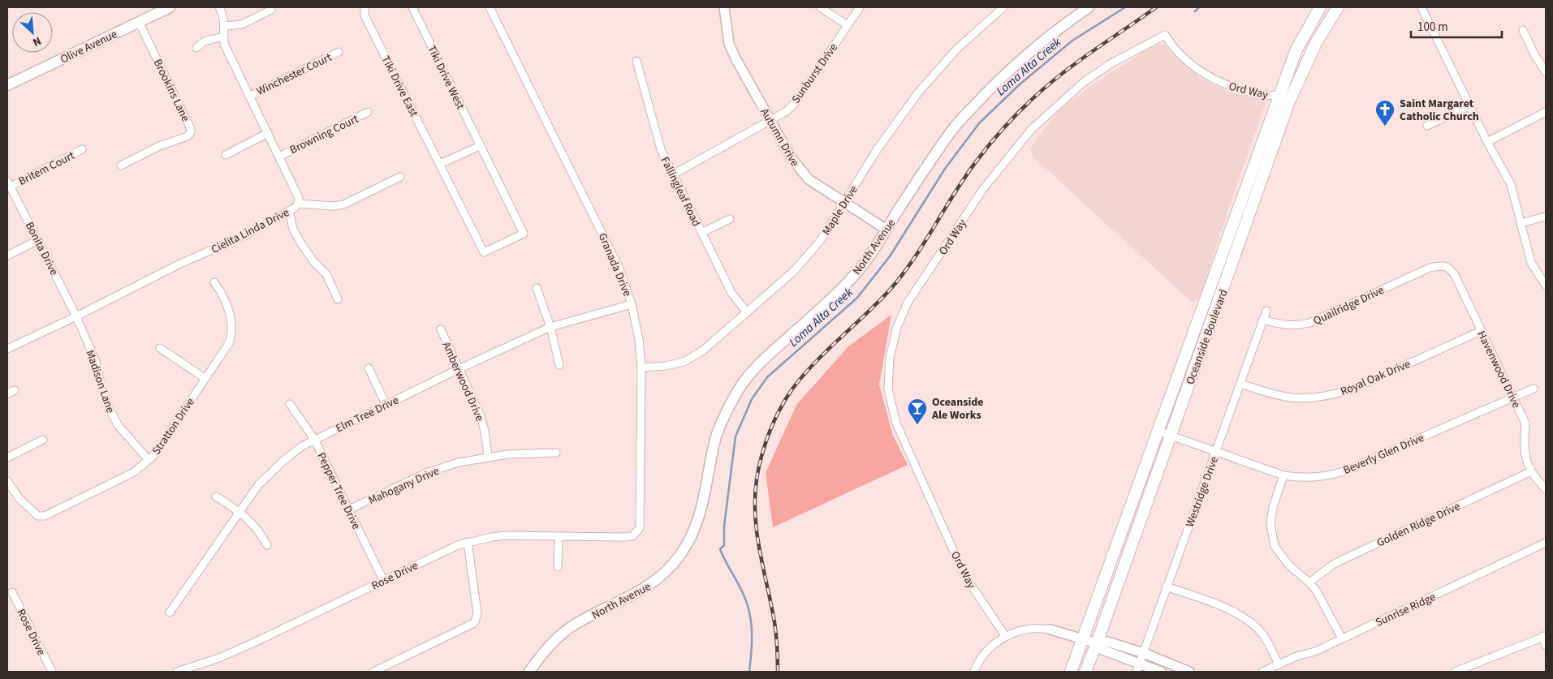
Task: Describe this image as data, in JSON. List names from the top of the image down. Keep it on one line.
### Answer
{"streets":{"main road":["Olive Avenue","North Avenue","Oceanside Boulevard"],"street":["Sunburst Drive","Winchester Court","Tiki Drive West","Tiki Drive East","Brookins Lane","Ord Way","Browning Court","Autumn Drive","Britem Court","Fallingleaf Road","Maple Drive","Cielita Linda Drive","Bonita Drive","Granada Drive","Quailridge Drive","Havenwood Drive","Royal Oak Drive","Madison Lane","Amberwood Drive","Elm Tree Drive","Stratton Drive","Beverly Glen Drive","Mahogany Drive","Pepper Tree Drive","Westridge Drive","Golden Ridge Drive","Rose Drive","Sunrise Ridge"]},"crossings":[["Olive Avenue","Brookins Lane"],["Sunburst Drive","Autumn Drive"],["Sunburst Drive","Fallingleaf Road"],["Winchester Court","Cielita Linda Drive"],["Tiki Drive West","Tiki Drive East"],["Ord Way","Oceanside Boulevard"],["Browning Court","Cielita Linda Drive"],["Autumn Drive","Maple Drive"],["Autumn Drive","North Avenue"],["Britem Court","Bonita Drive"],["Fallingleaf Road","Maple Drive"],["Maple Drive","Granada Drive"],["Cielita Linda Drive","Bonita Drive"],["Cielita Linda Drive","Madison Lane"],["Bonita Drive","Madison Lane"],["Granada Drive","Elm Tree Drive"],["Granada Drive","Rose Drive"],["Quailridge Drive","Havenwood Drive"],["Quailridge Drive","Westridge Drive"],["Oceanside Boulevard","Beverly Glen Drive"],["Havenwood Drive","Royal Oak Drive"],["Havenwood Drive","Beverly Glen Drive"],["Havenwood Drive","Golden Ridge Drive"],["Royal Oak Drive","Westridge Drive"],["Madison Lane","Stratton Drive"],["Amberwood Drive","Elm Tree Drive"],["Amberwood Drive","Mahogany Drive"],["Elm Tree Drive","Pepper Tree Drive"],["Beverly Glen Drive","Westridge Drive"],["Mahogany Drive","Pepper Tree Drive"],["Pepper Tree Drive","Rose Drive"]],"water":["Loma Alta Creek"],"places":{"church":["Saint Margaret Catholic Church"],"bar":["Oceanside Ale Works"]},"scale_bar":"100 m","north":"bottom right"}
